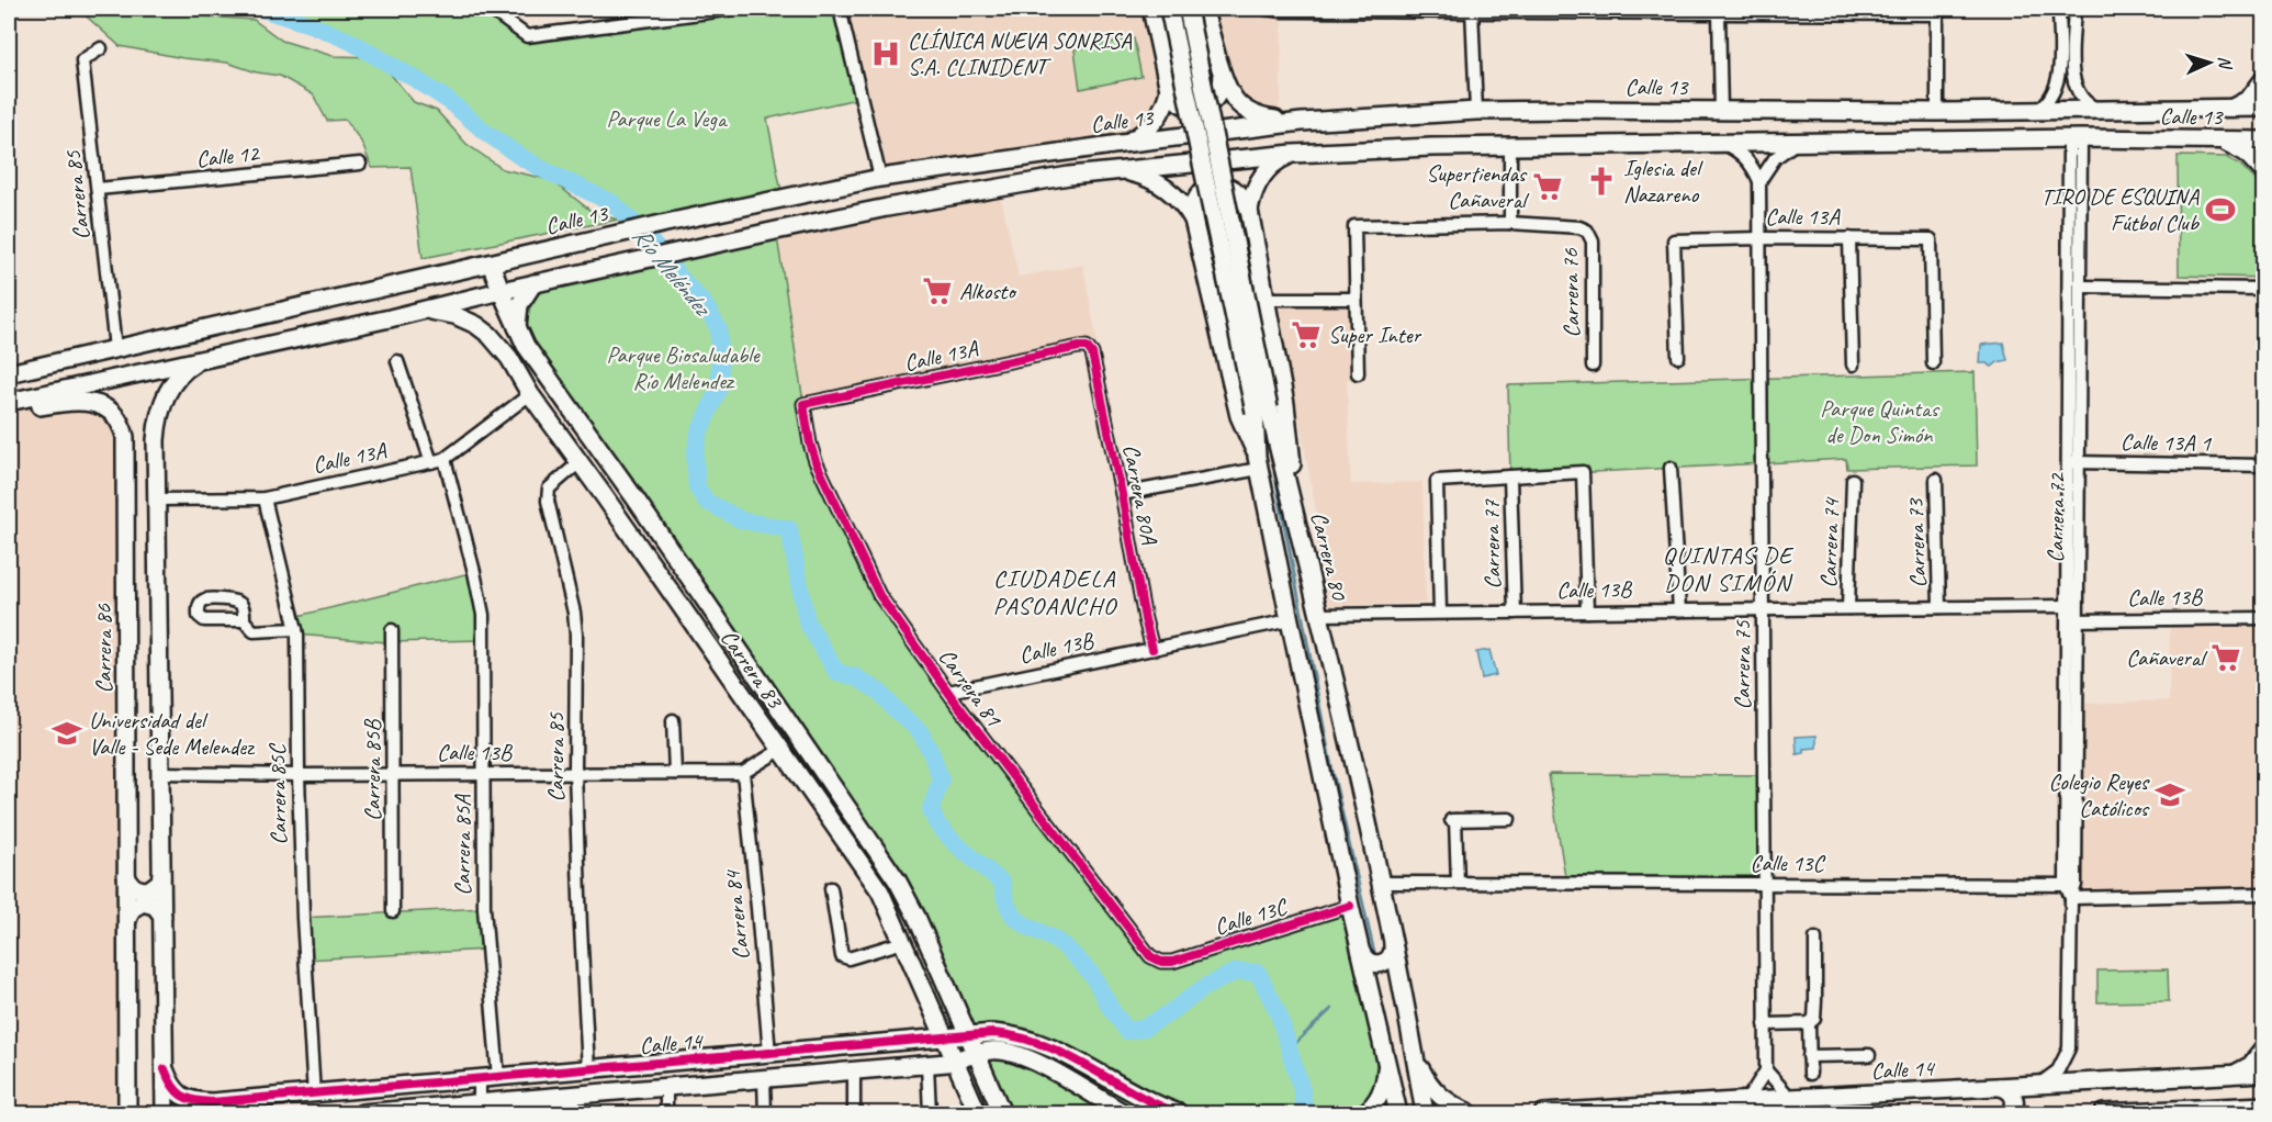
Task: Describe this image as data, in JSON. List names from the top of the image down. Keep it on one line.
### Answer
{"streets":{"main road":["Calle 13","Carrera 80","Carrera 86","Carrera 83","Calle 14"],"street":["Calle 12","Carrera 85","Calle 13A","Carrera 76","Calle 13A 1","Carrera 80A","Carrera 72","Carrera 74","Carrera 73","Carrera 77","Calle 13B","Carrera 75","Carrera 81","Carrera 85B","Carrera 85C","Carrera 85A","Calle 13C","Carrera 84"]},"crossings":[["Calle 13","Carrera 85"],["Calle 13","Carrera 72"],["Calle 13","Carrera 86"],["Calle 13","Carrera 83"],["Calle 12","Carrera 85"],["Carrera 85","Calle 13B"],["Carrera 85","Carrera 83"],["Carrera 85","Calle 14"],["Calle 13A","Carrera 80A"],["Calle 13A","Carrera 75"],["Calle 13A","Carrera 83"],["Calle 13A","Carrera 81"],["Calle 13A","Carrera 85C"],["Calle 13A","Carrera 85A"],["Calle 13A 1","Carrera 72"],["Carrera 80A","Calle 13B"],["Carrera 72","Calle 13B"],["Carrera 72","Calle 13C"],["Carrera 72","Calle 14"],["Carrera 74","Calle 13B"],["Carrera 73","Calle 13B"],["Carrera 77","Calle 13B"],["Carrera 80","Calle 13B"],["Carrera 80","Calle 13C"],["Calle 13B","Carrera 75"],["Calle 13B","Carrera 81"],["Calle 13B","Carrera 85B"],["Calle 13B","Carrera 85C"],["Calle 13B","Carrera 85A"],["Calle 13B","Carrera 84"],["Carrera 75","Calle 13C"],["Carrera 83","Calle 14"],["Carrera 81","Calle 13C"],["Carrera 85C","Calle 14"],["Carrera 85A","Calle 14"],["Carrera 84","Calle 14"]],"districts":["QUINTAS DE DON SIMÓN","CIUDADELA PASOANCHO"],"water":["Río Meléndez"],"parks":["Parque La Vega","Parque Biosaludable Río Melendez","Parque Quintas de Don Simón"],"places":{"hospital":["CLÍNICA NUEVA SONRISA S.A. CLINIDENT"],"church":["Iglesia del Nazareno"],"supermarket":["Supertiendas Cañaveral","Alkosto","Super Inter","Cañaveral"],"sports":["TIRO DE ESQUINA Fútbol Club"],"school or university":["Universidad del Valle - Sede Melendez","Colegio Reyes Católicos"]},"north":"right"}
